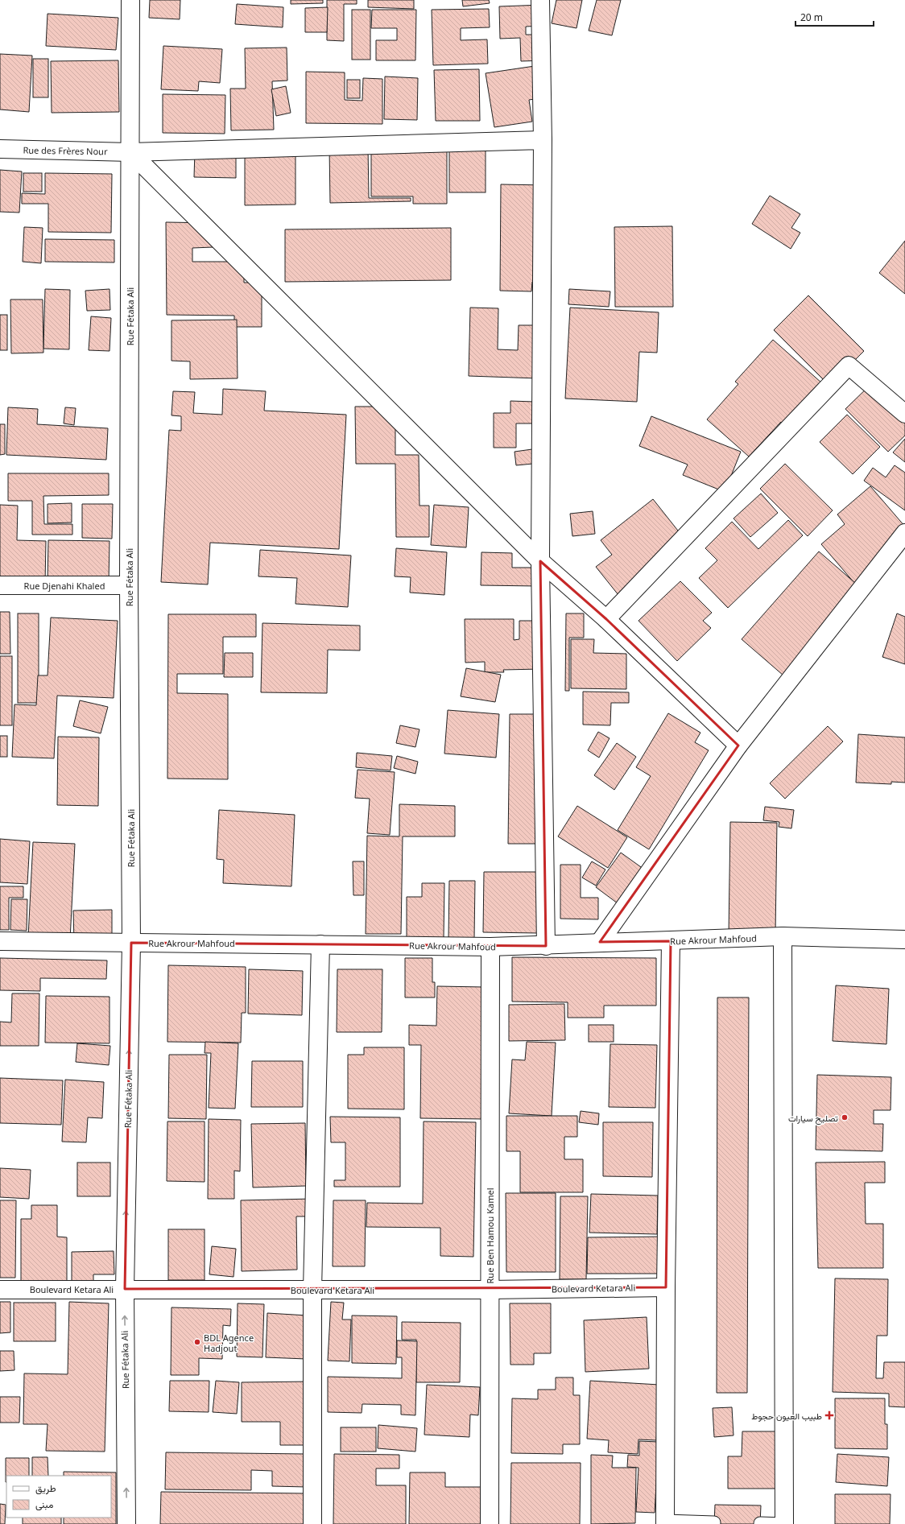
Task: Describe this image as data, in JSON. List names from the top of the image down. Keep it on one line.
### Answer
{"streets":{"street":["Rue des Frères Nour","Rue Fétaka Ali","Rue Djenahi Khaled","Rue Akrour Mahfoud","Rue Ben Hamou Kamel","Boulevard Ketara Ali"]},"crossings":[["Rue des Frères Nour","Rue Fétaka Ali"],["Rue Fétaka Ali","Rue Djenahi Khaled"],["Rue Fétaka Ali","Rue Akrour Mahfoud"],["Rue Fétaka Ali","Boulevard Ketara Ali"],["Rue Akrour Mahfoud","Rue Ben Hamou Kamel"],["Rue Ben Hamou Kamel","Boulevard Ketara Ali"]],"one_way":["Rue Fétaka Ali"],"places":{"other":["تصليح سيارات","BDL Agence Hadjout"],"health":["طبيب العيون حجوط"]},"legend":["طريق","مبنى"],"scale_bar":"20 m"}
